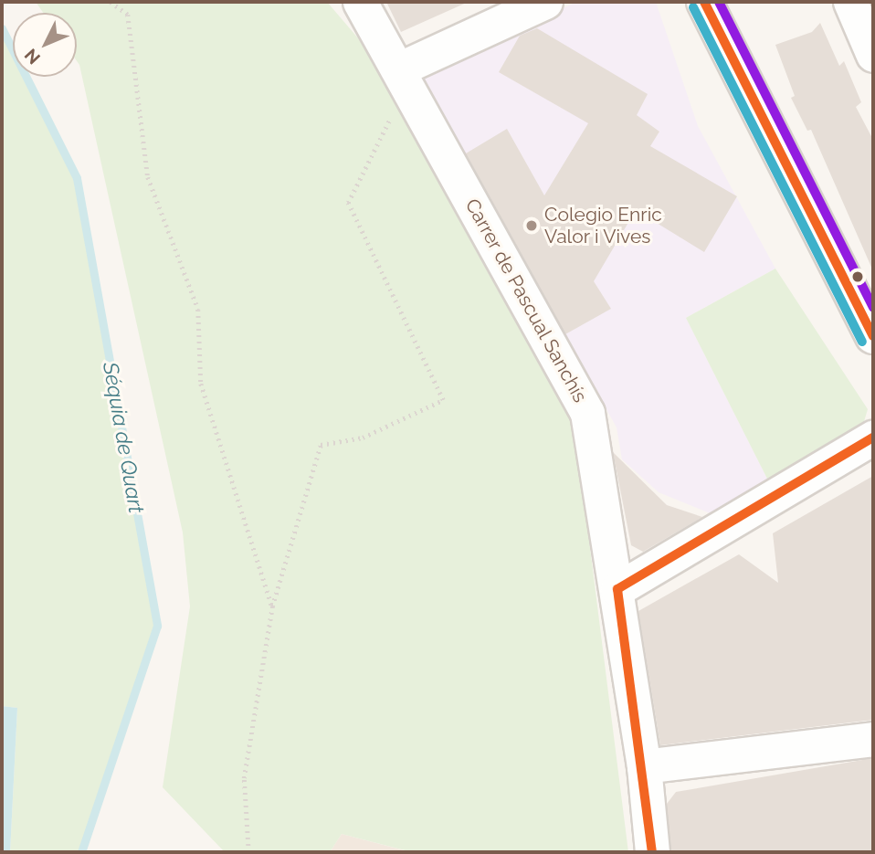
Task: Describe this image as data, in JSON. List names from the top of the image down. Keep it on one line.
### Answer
{"streets":{"street":["Carrer de Pascual Sanchís"]},"water":["Séquia de Quart"],"places":["Colegio Enric Valor i Vives"],"north":"bottom left"}
